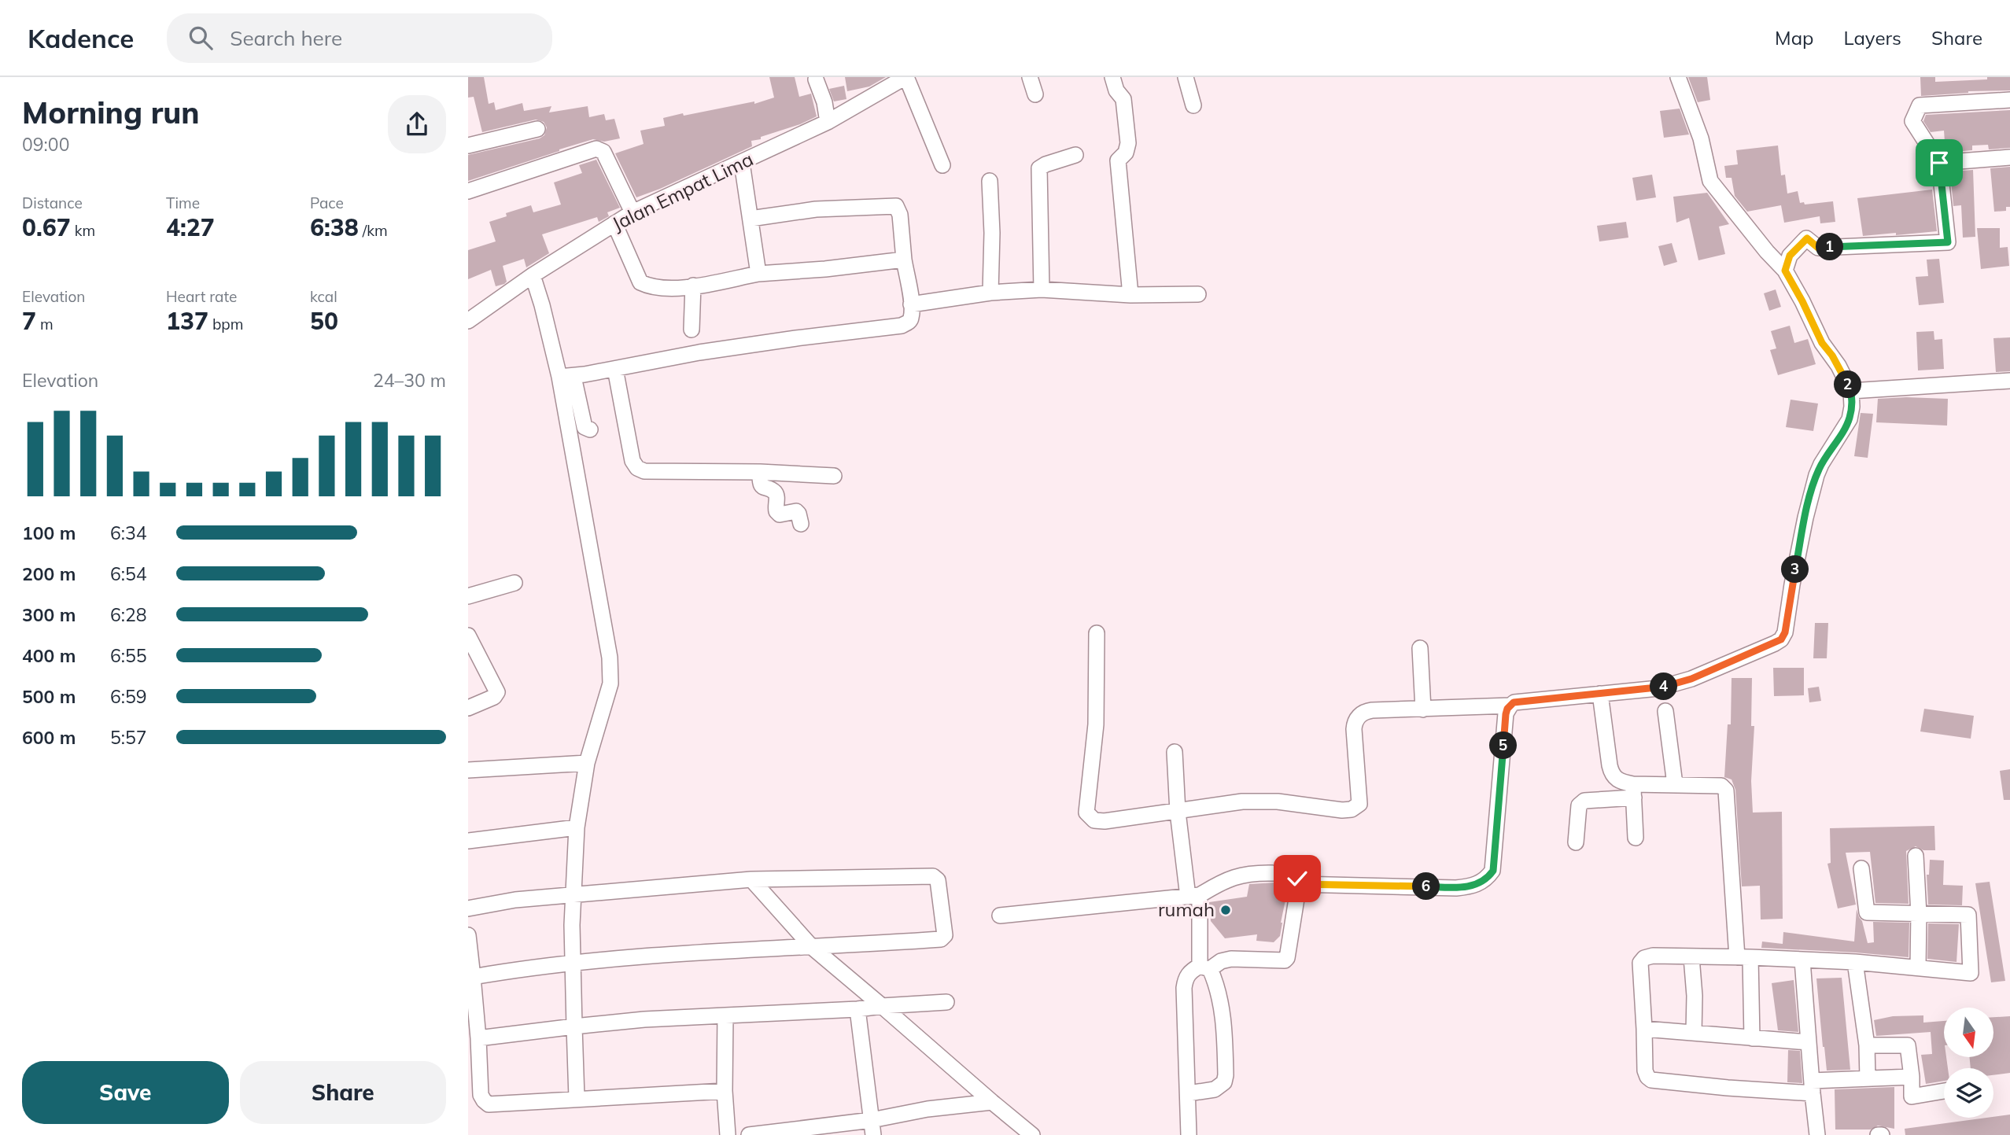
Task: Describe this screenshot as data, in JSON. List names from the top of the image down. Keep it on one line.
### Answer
{"streets":{"street":["Jalan Empat Lima"]},"places":["rumah"],"north":"bottom","page":{"header":"Kadence","search":"Search here","nav":["Map","Layers","Share"],"heading":["Morning run","09:00"],"stats":[["Distance","0.67 km"],["Time","4:27"],["Pace","6:38 /km"],["Elevation","7 m"],["Heart rate","137 bpm"],["kcal","50"]],"pins":["1","2","3","4","5","6"],"chart":["Elevation","24–30 m"],"list":[{"name":"100 m","note":"6:34"},{"name":"200 m","note":"6:54"},{"name":"300 m","note":"6:28"},{"name":"400 m","note":"6:55"},{"name":"500 m","note":"6:59"},{"name":"600 m","note":"5:57"}],"buttons":["Save","Share"]}}
